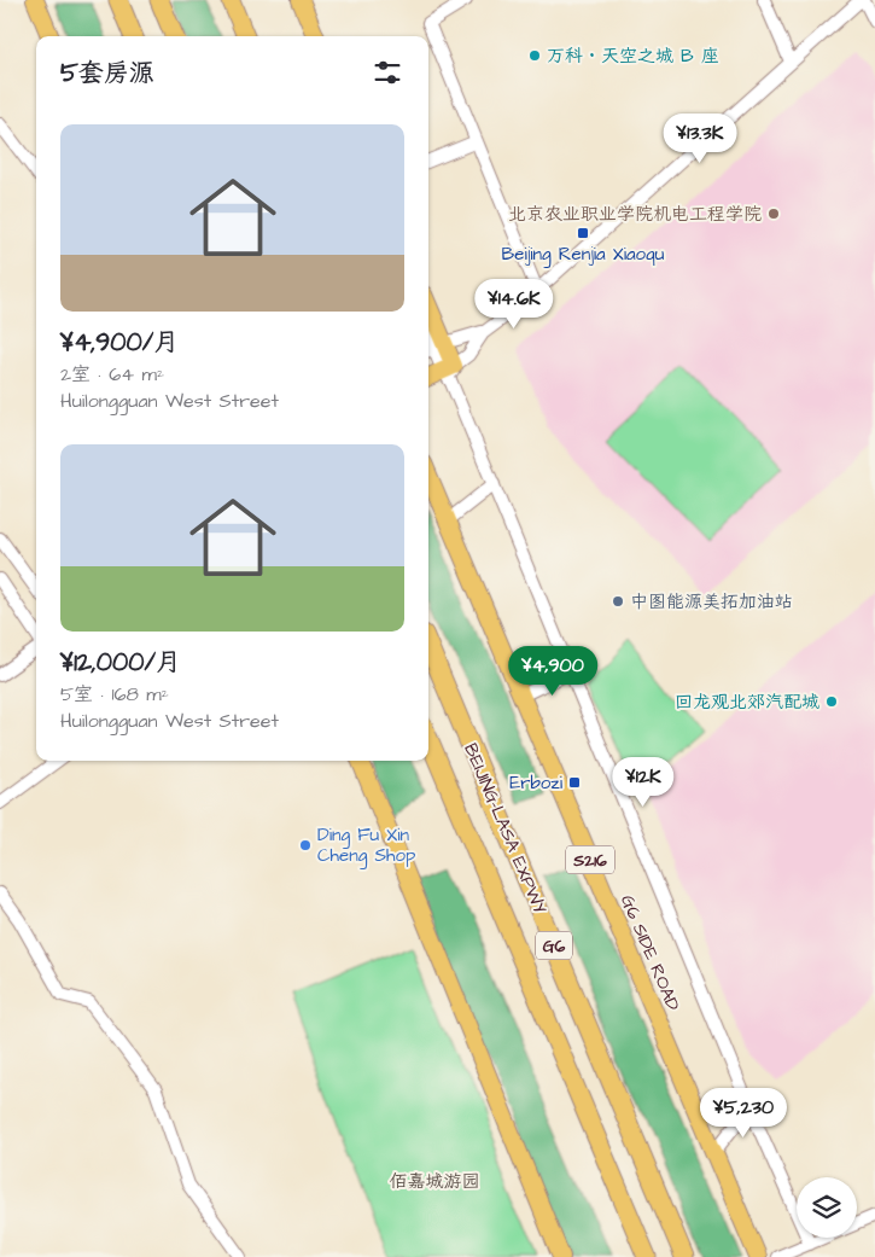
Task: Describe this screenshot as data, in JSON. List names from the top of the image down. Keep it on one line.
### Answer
{"streets":{"highway":["BEIJING-LASA EXPWY","G6"],"main road":["S216","G6 SIDE ROAD"]},"parks":["佰嘉城游园"],"places":{"other":["万科・天空之城 B 座","北京农业职业学院机电工程学院","中图能源美拓加油站","回龙观北郊汽配城","Ding Fu Xin Cheng Shop"],"transit":["Beijing Renjia Xiaoqu","Erbozi"]},"page":{"heading":"5套房源","list":[{"name":"¥4,900/月","note":"2室 · 64 m² · Huilongguan West Street"},{"name":"¥12,000/月","note":"5室 · 168 m² · Huilongguan West Street"}],"price":["¥13.3K","¥14.6K","¥4,900","¥12K","¥5,230"]}}
